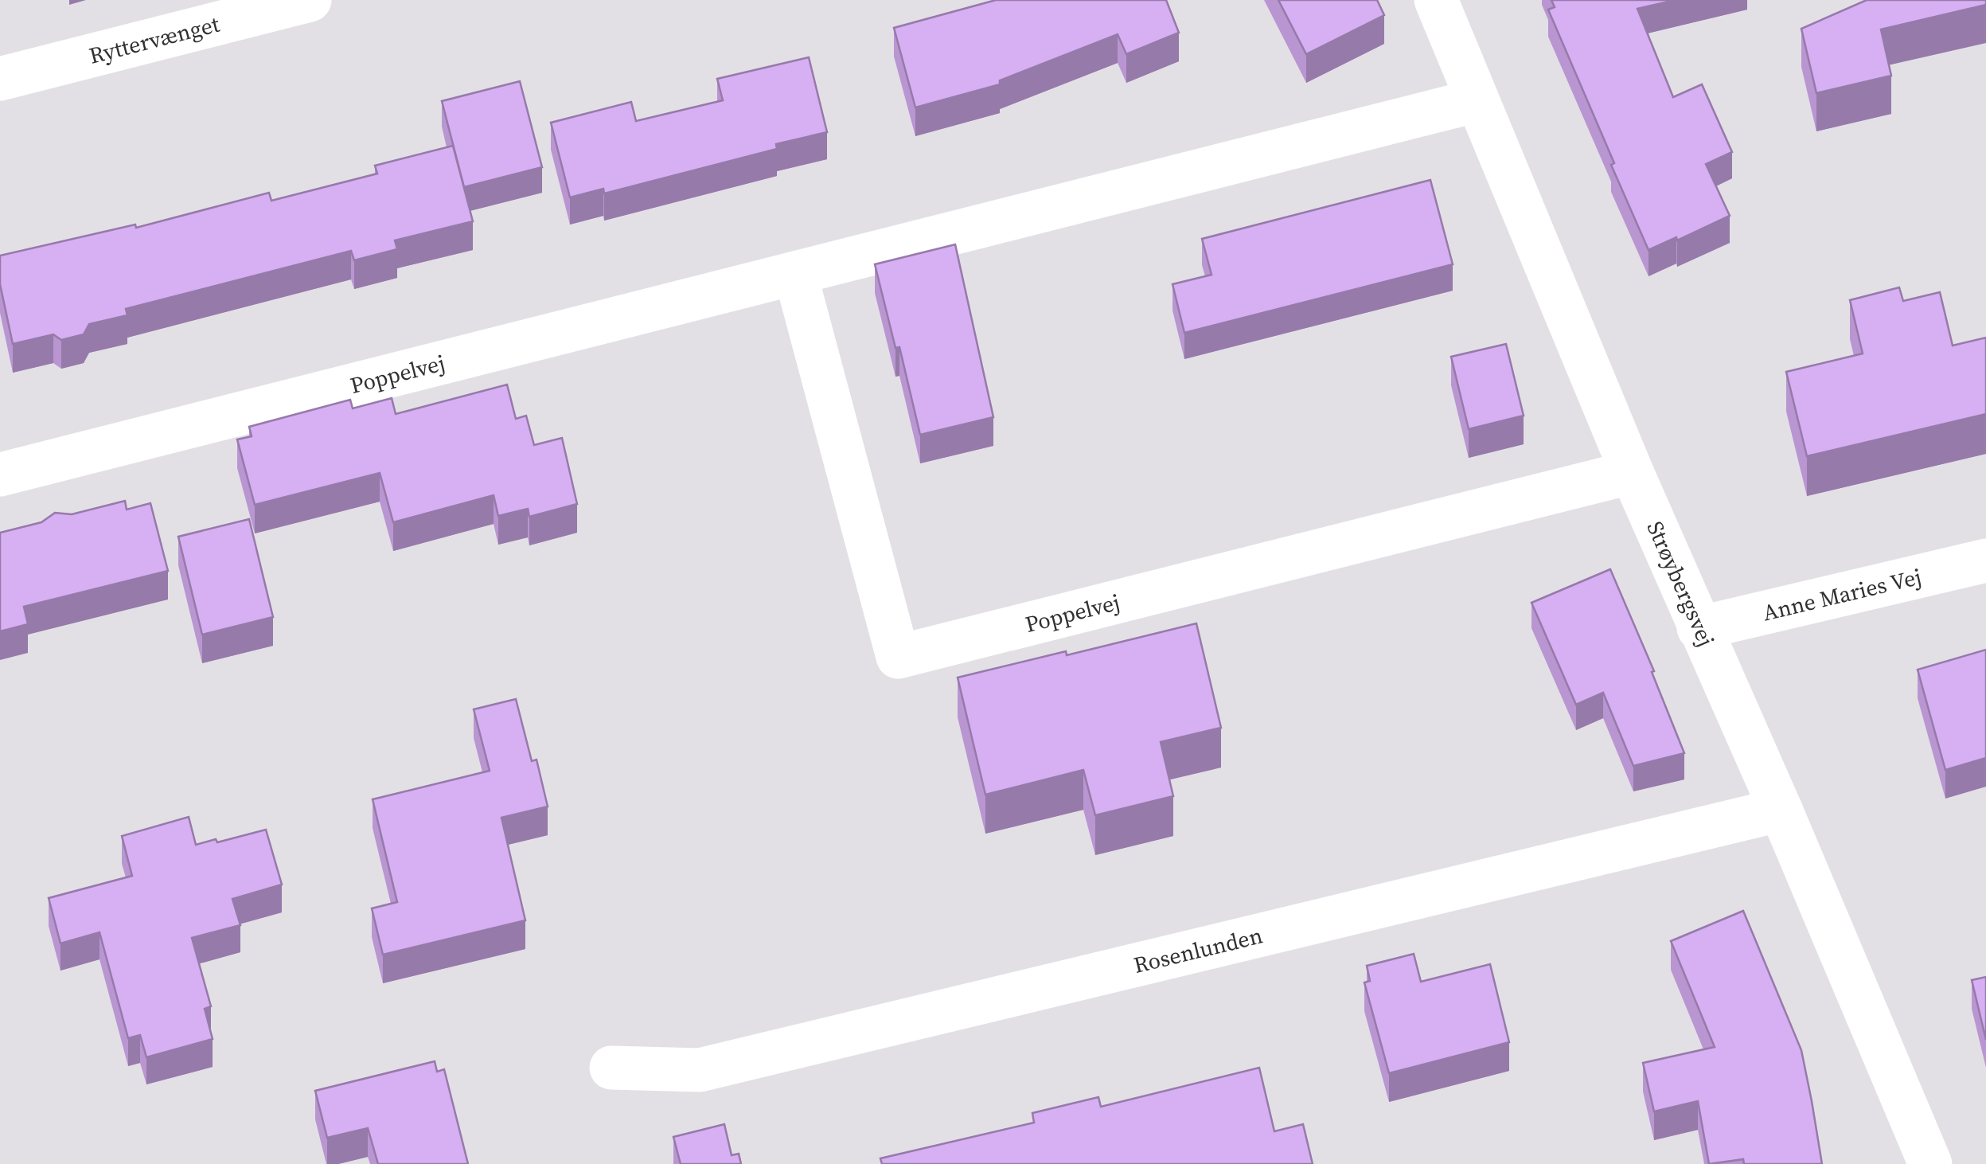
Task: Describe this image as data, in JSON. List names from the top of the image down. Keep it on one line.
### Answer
{"streets":{"street":["Ryttervænget","Poppelvej","Strøybergsvej","Anne Maries Vej","Rosenlunden"]},"crossings":[["Poppelvej","Strøybergsvej"],["Strøybergsvej","Anne Maries Vej"],["Strøybergsvej","Rosenlunden"]]}
